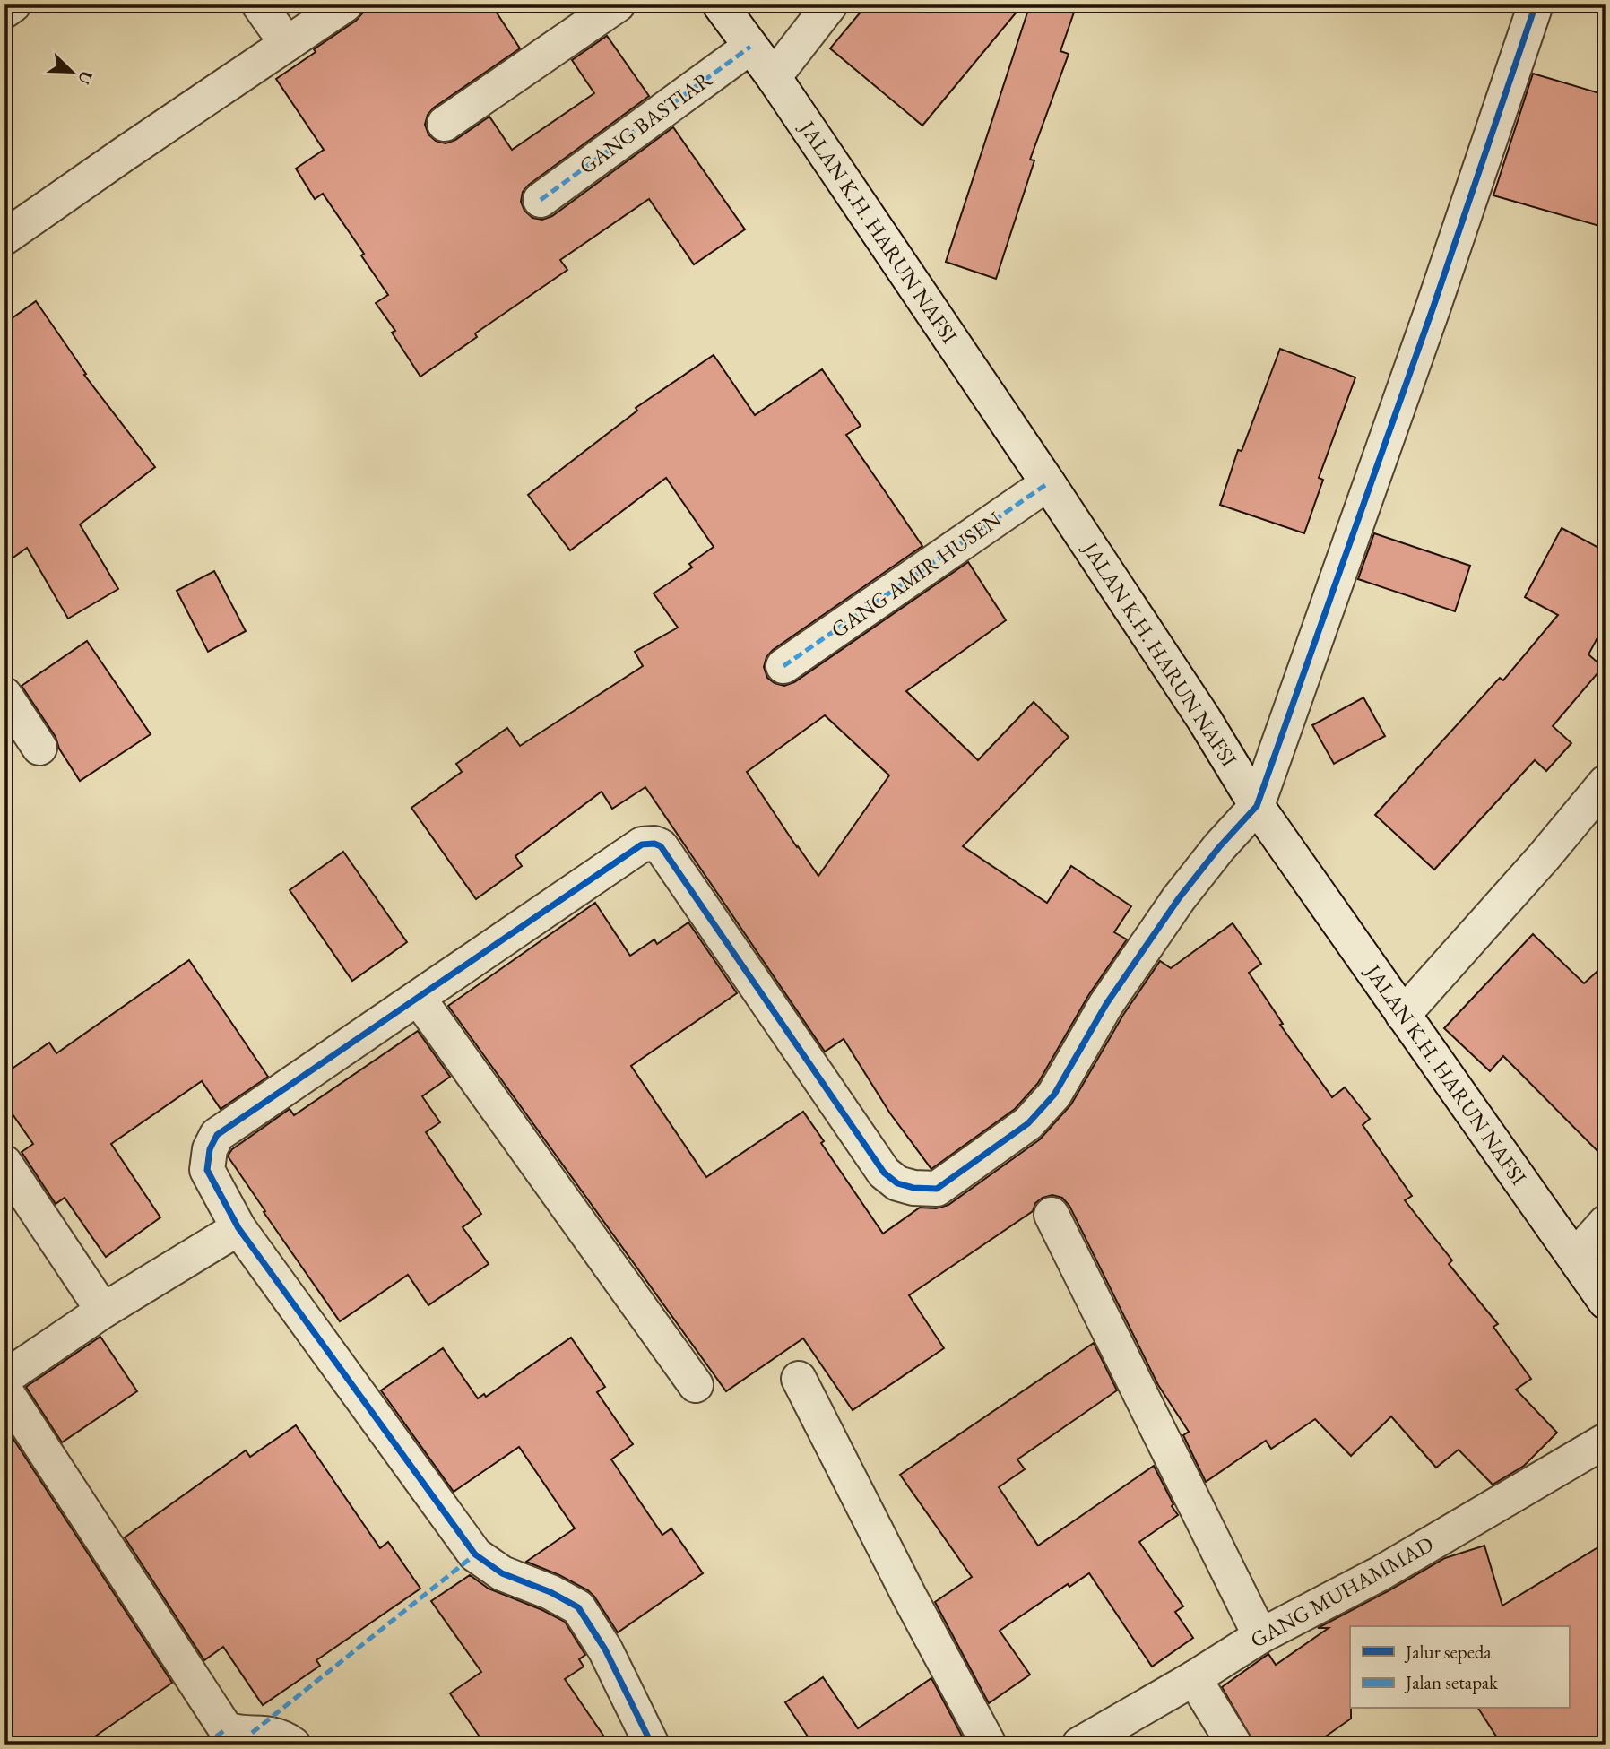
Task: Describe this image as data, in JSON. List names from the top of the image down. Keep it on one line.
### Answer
{"streets":{"street":["GANG BASTIAR","JALAN K.H. HARUN NAFSI","GANG AMIR HUSEN","GANG MUHAMMAD"]},"crossings":[["GANG BASTIAR","JALAN K.H. HARUN NAFSI"],["JALAN K.H. HARUN NAFSI","GANG AMIR HUSEN"]],"legend":["Jalur sepeda","Jalan setapak"],"north":"bottom right"}
